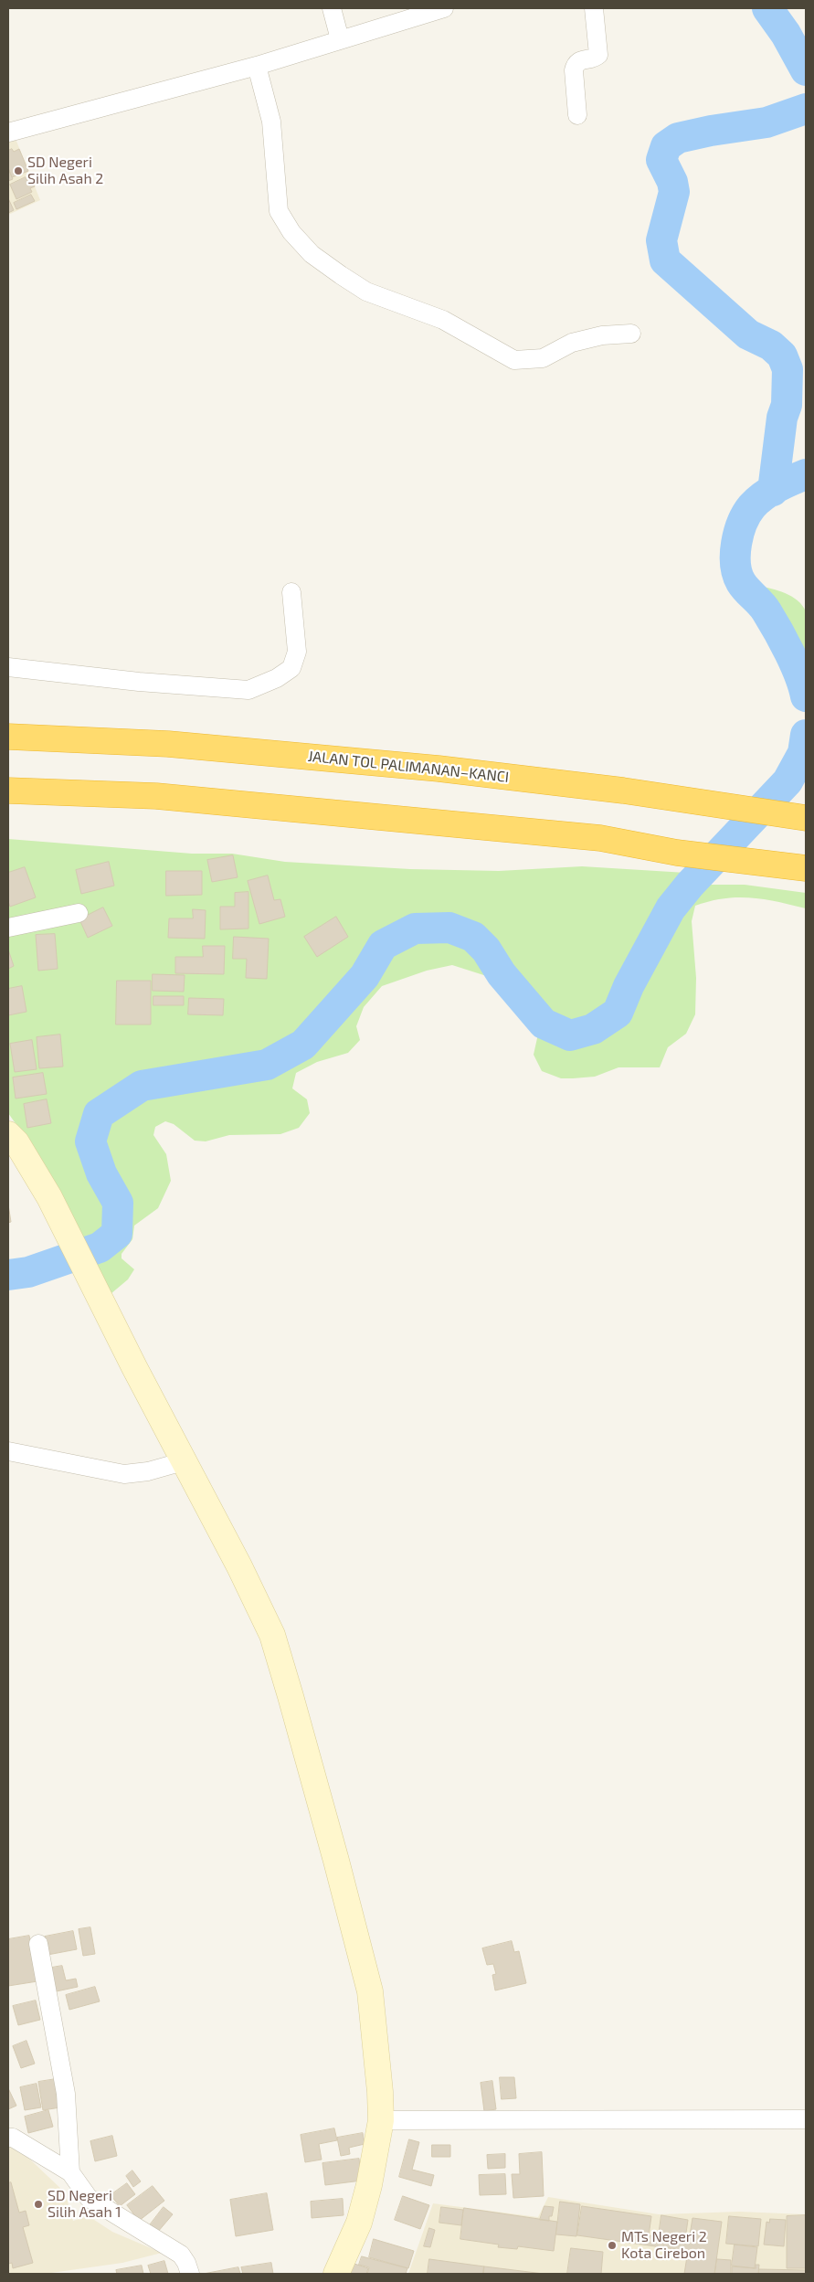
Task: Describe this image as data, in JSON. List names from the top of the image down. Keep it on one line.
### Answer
{"streets":{"highway":["JALAN TOL PALIMANAN–KANCI"]},"places":["SD Negeri Silih Asah 2","SD Negeri Silih Asah 1","MTs Negeri 2 Kota Cirebon"]}
